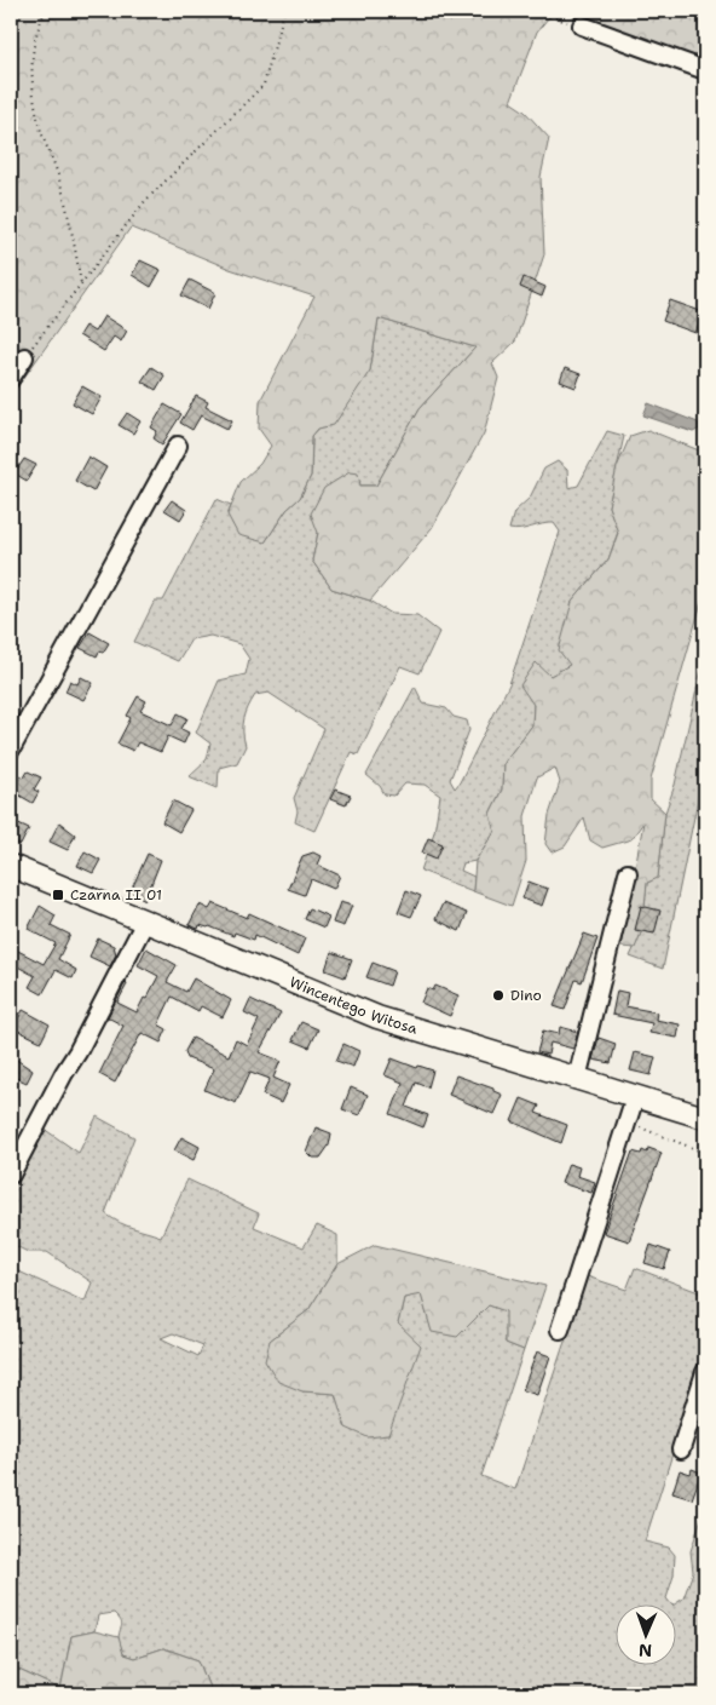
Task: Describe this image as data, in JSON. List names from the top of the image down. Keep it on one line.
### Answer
{"streets":{"main road":["Wincentego Witosa"]},"places":{"transit":["Czarna II 01"],"other":["Dino"]},"north":"bottom"}
